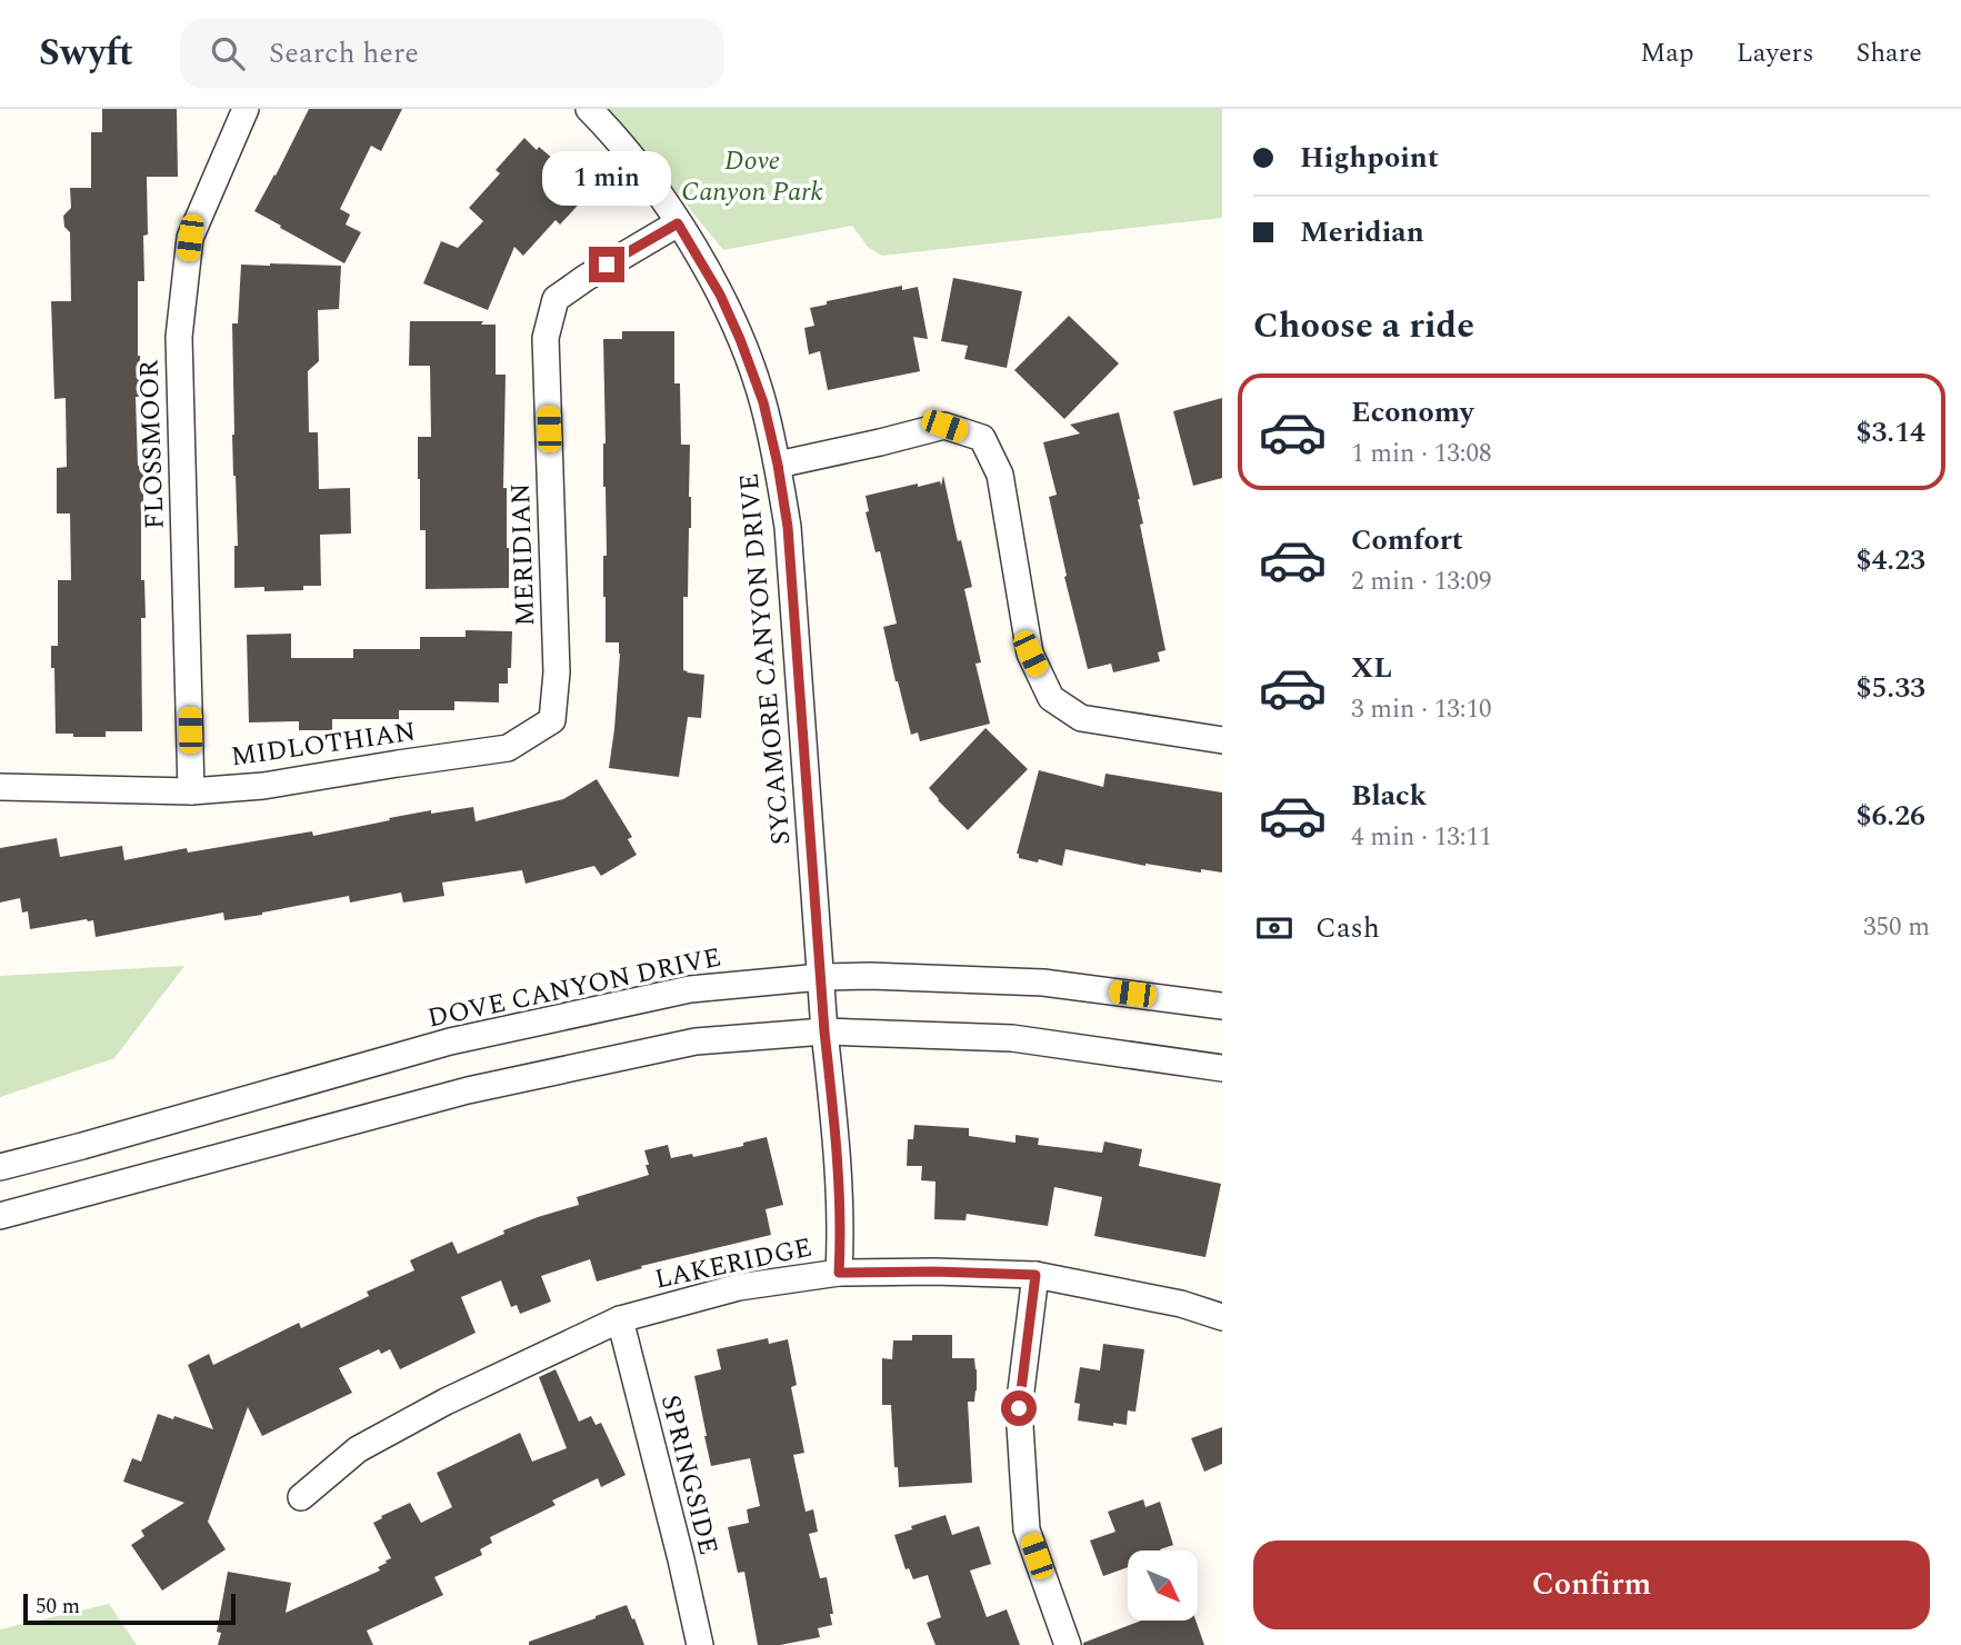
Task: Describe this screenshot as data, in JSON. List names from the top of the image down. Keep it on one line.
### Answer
{"streets":{"street":["FLOSSMOOR","MERIDIAN","SYCAMORE CANYON DRIVE","MIDLOTHIAN","DOVE CANYON DRIVE","LAKERIDGE","SPRINGSIDE"]},"crossings":[["FLOSSMOOR","MIDLOTHIAN"],["MERIDIAN","SYCAMORE CANYON DRIVE"],["MERIDIAN","MIDLOTHIAN"],["SYCAMORE CANYON DRIVE","DOVE CANYON DRIVE"],["SYCAMORE CANYON DRIVE","LAKERIDGE"],["LAKERIDGE","SPRINGSIDE"]],"parks":["Dove Canyon Park"],"scale_bar":"50 m","north":"bottom right","page":{"header":"Swyft","search":"Search here","nav":["Map","Layers","Share"],"banner":["Highpoint","Meridian"],"bubble":"1 min","heading":"Choose a ride","list":[{"name":"Economy","note":"1 min · 13:08","value":"$3.14"},{"name":"Comfort","note":"2 min · 13:09","value":"$4.23"},{"name":"XL","note":"3 min · 13:10","value":"$5.33"},{"name":"Black","note":"4 min · 13:11","value":"$6.26"}],"pay":["Cash","350 m"],"buttons":"Confirm","scale":"50 m"}}
